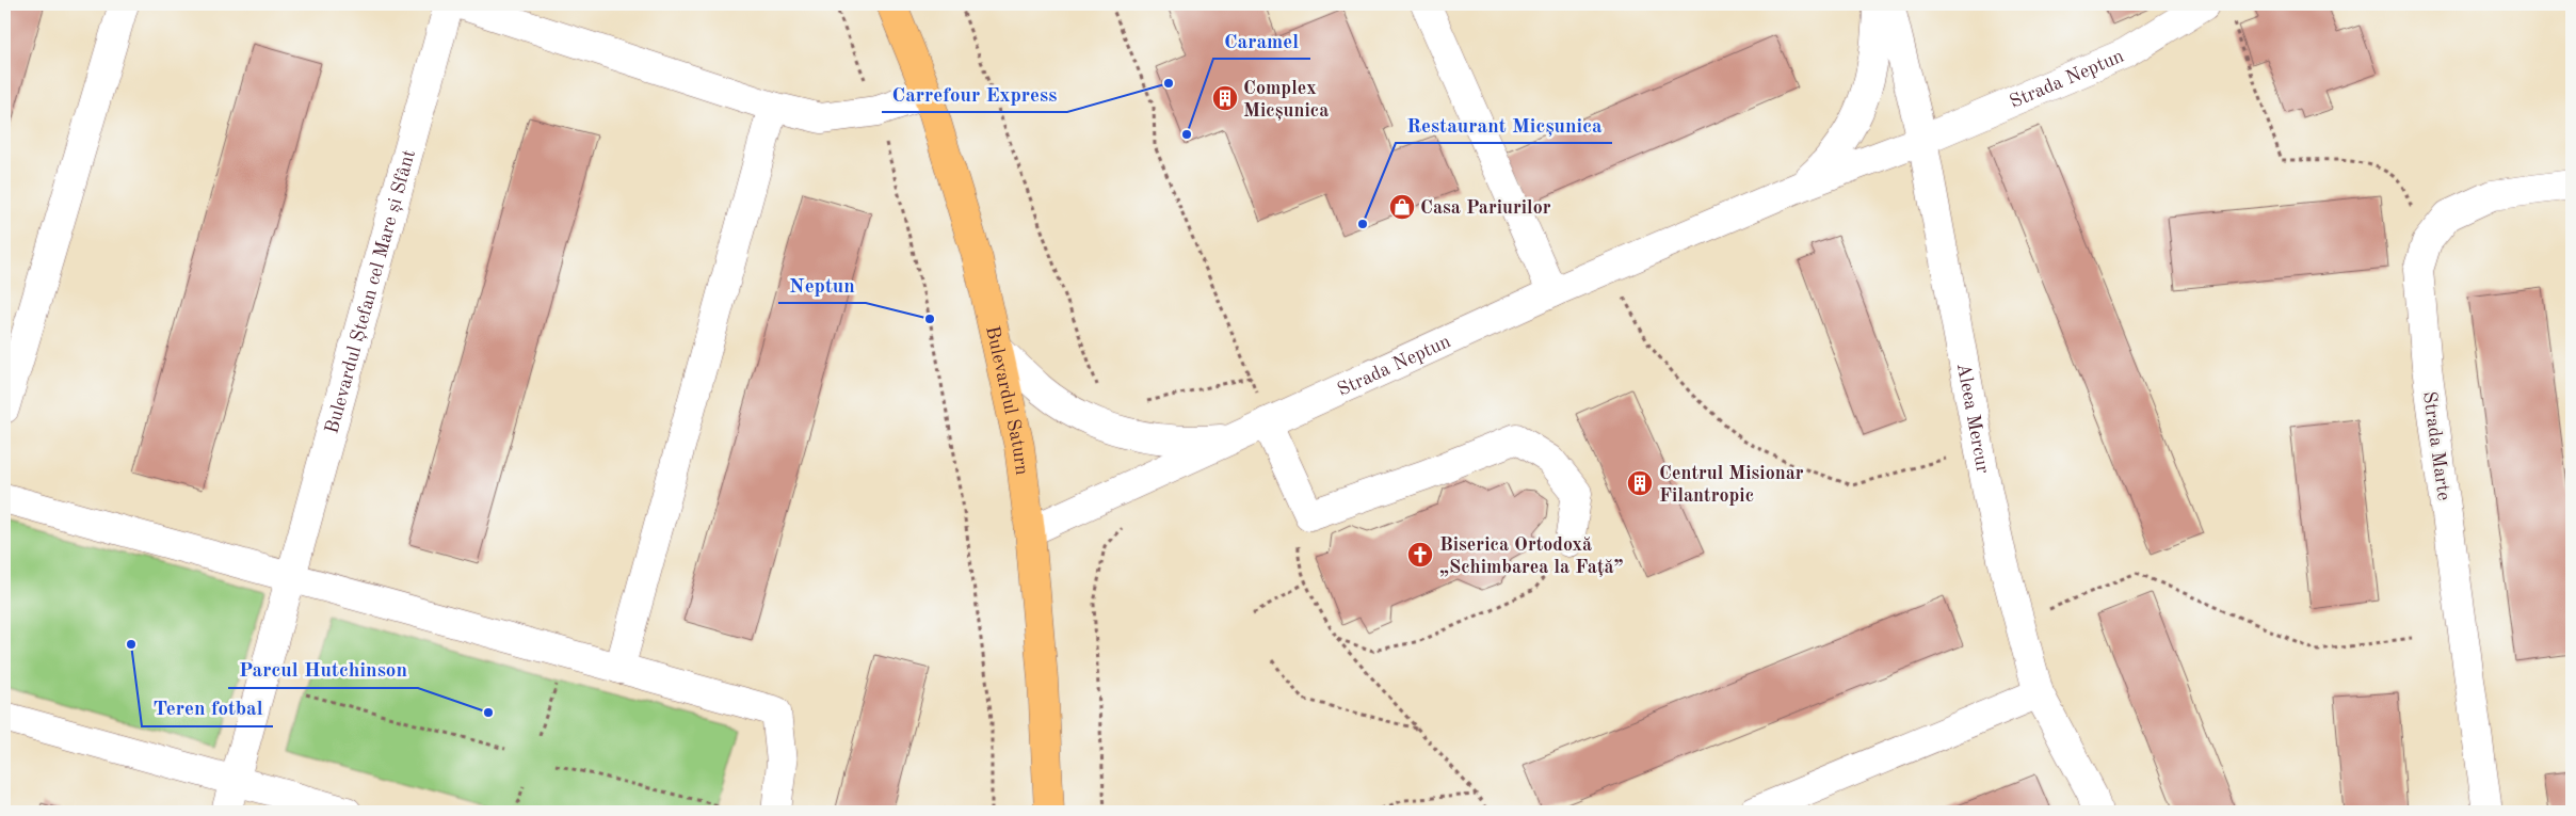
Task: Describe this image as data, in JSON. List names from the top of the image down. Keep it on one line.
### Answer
{"streets":{"main road":["Bulevardul Saturn"],"street":["Strada Neptun","Bulevardul Ștefan cel Mare și Sfânt","Aleea Mercur","Strada Marte"]},"crossings":[["Strada Neptun","Bulevardul Saturn"],["Strada Neptun","Aleea Mercur"]],"places":{"other":["Carrefour Express","Caramel","Restaurant Micșunica","Neptun","Teren fotbal","Parcul Hutchinson"],"building":["Complex Micșunica","Centrul Misionar Filantropic"],"shop":["Casa Pariurilor"],"church":["Biserica Ortodoxă „Schimbarea la Față”"]}}
